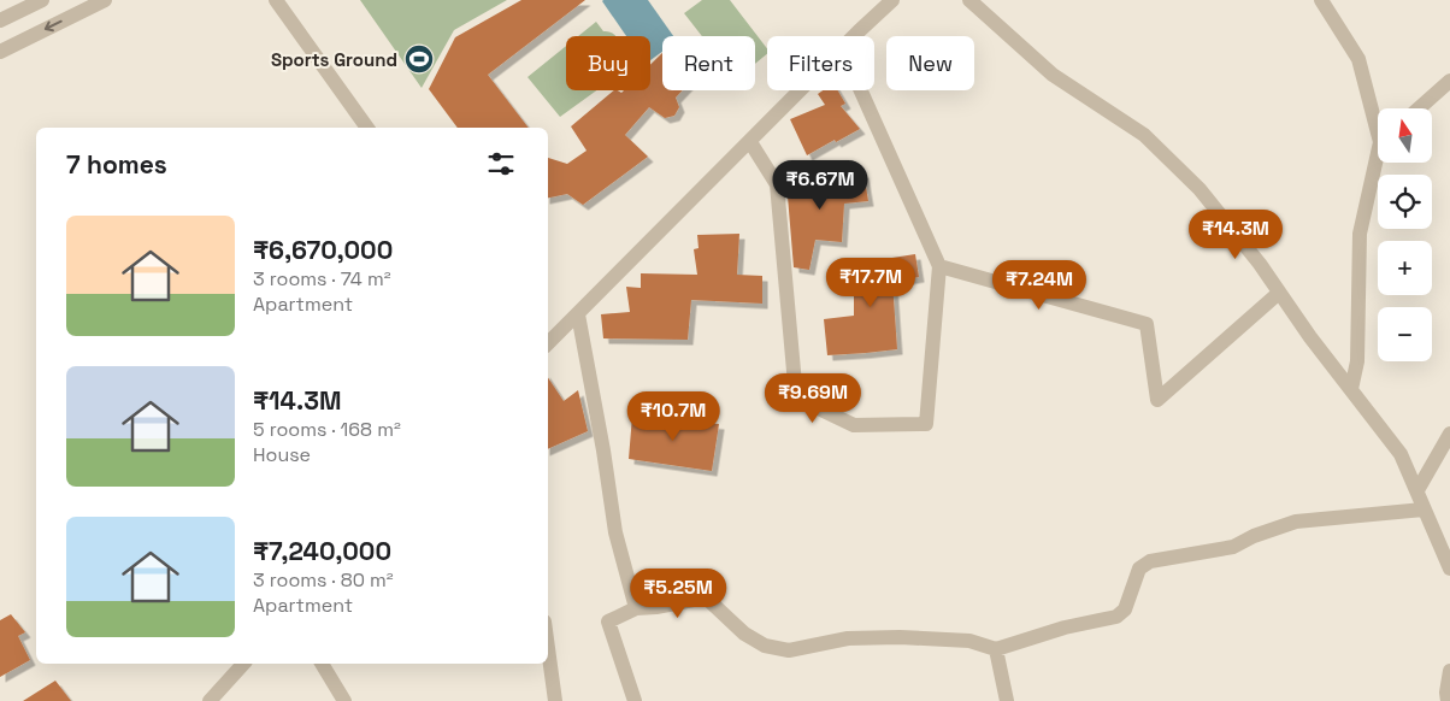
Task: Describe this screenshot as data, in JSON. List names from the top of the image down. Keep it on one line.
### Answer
{"places":{"sports":["Sports Ground"]},"north":"top","page":{"chip":["Buy","Rent","Filters","New"],"map_buttons":["+","−"],"heading":"7 homes","price":["₹6.67M","₹14.3M","₹17.7M","₹7.24M","₹9.69M","₹10.7M","₹5.25M"],"list":[{"name":"₹6,670,000","note":"3 rooms · 74 m² · Apartment"},{"name":"₹14.3M","note":"5 rooms · 168 m² · House"},{"name":"₹7,240,000","note":"3 rooms · 80 m² · Apartment"}]}}
